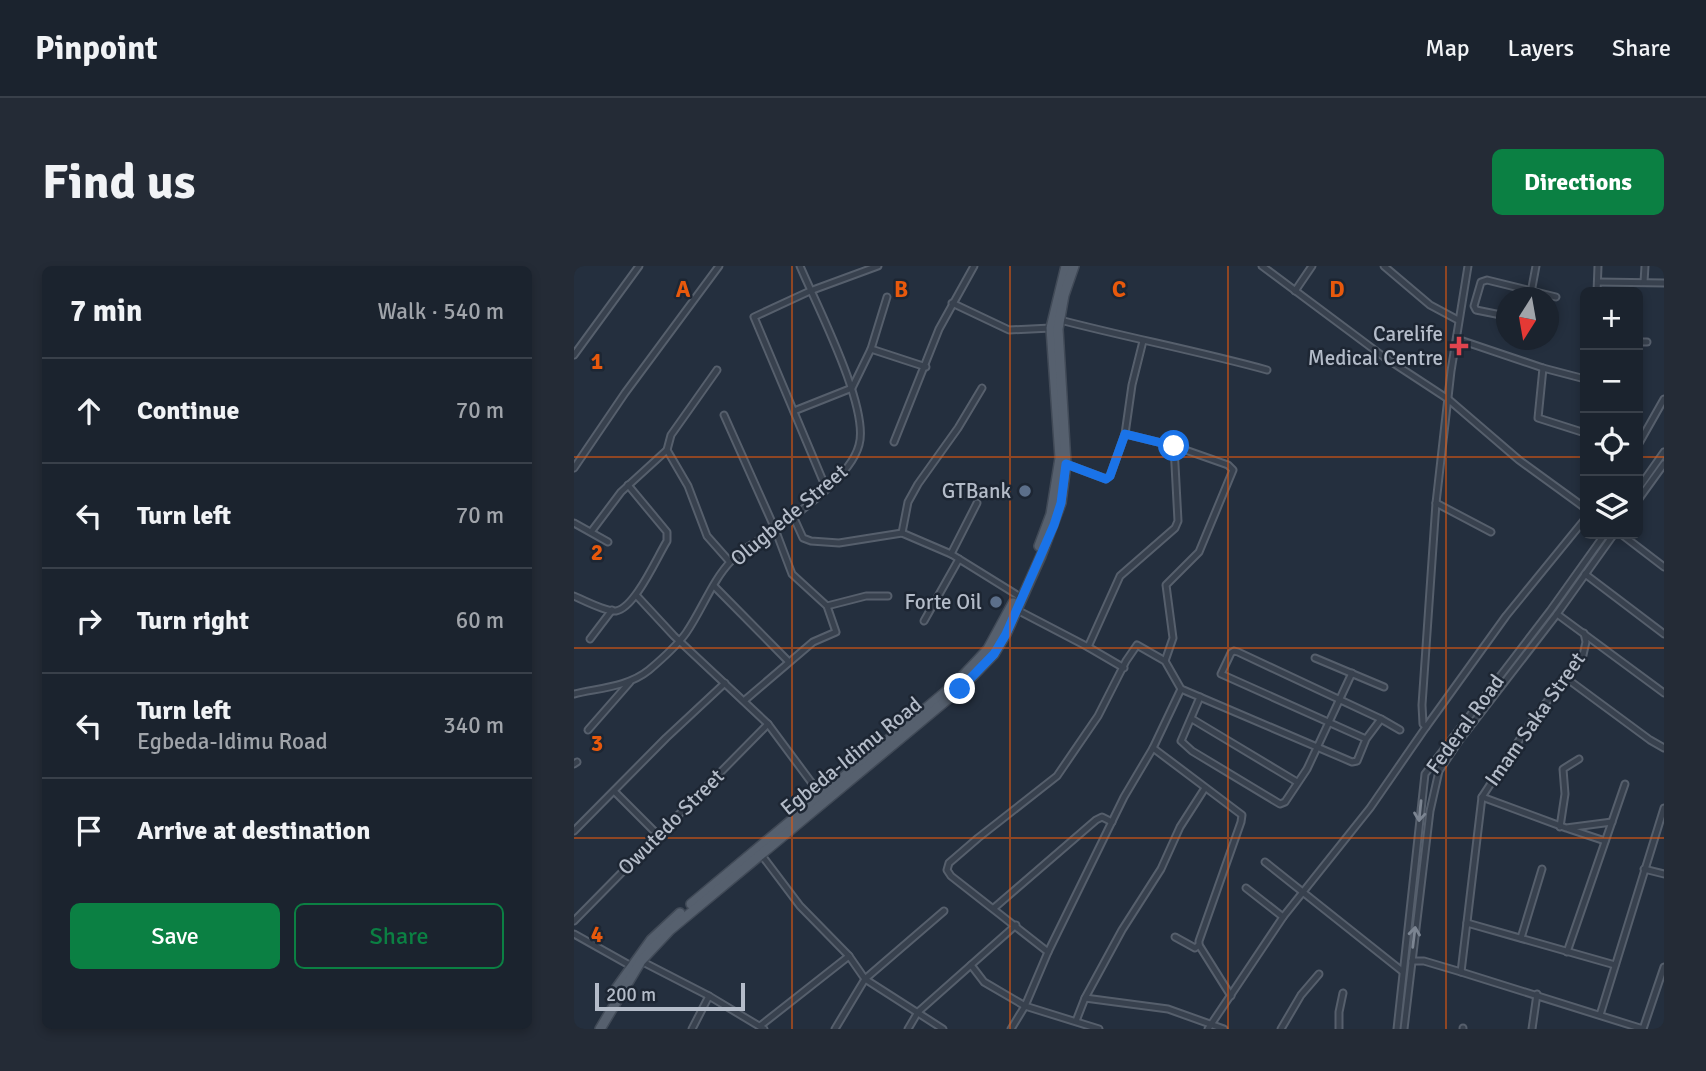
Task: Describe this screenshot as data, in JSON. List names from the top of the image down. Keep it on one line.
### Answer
{"streets":{"main road":["Egbeda-Idimu Road"],"street":["Olugbede Street","Imam Saka Street","Federal Road","Owutedo Street"]},"places":{"health":["Carelife Medical Centre"],"other":["GTBank","Forte Oil"]},"scale_bar":"200 m","north":"bottom","page":{"header":"Pinpoint","nav":["Map","Layers","Share"],"buttons":["Directions",["Save","Share"]],"title":"Find us","heading":["7 min","Walk · 540 m"],"map_buttons":["+","−"],"list":[["Continue","70 m"],["Turn left","70 m"],["Turn right","60 m"],["Turn left","Egbeda-Idimu Road","340 m"],"Arrive at destination"],"scale":"200 m"},"grid":{"columns":["A","B","C","D"],"rows":["1","2","3","4"]}}
